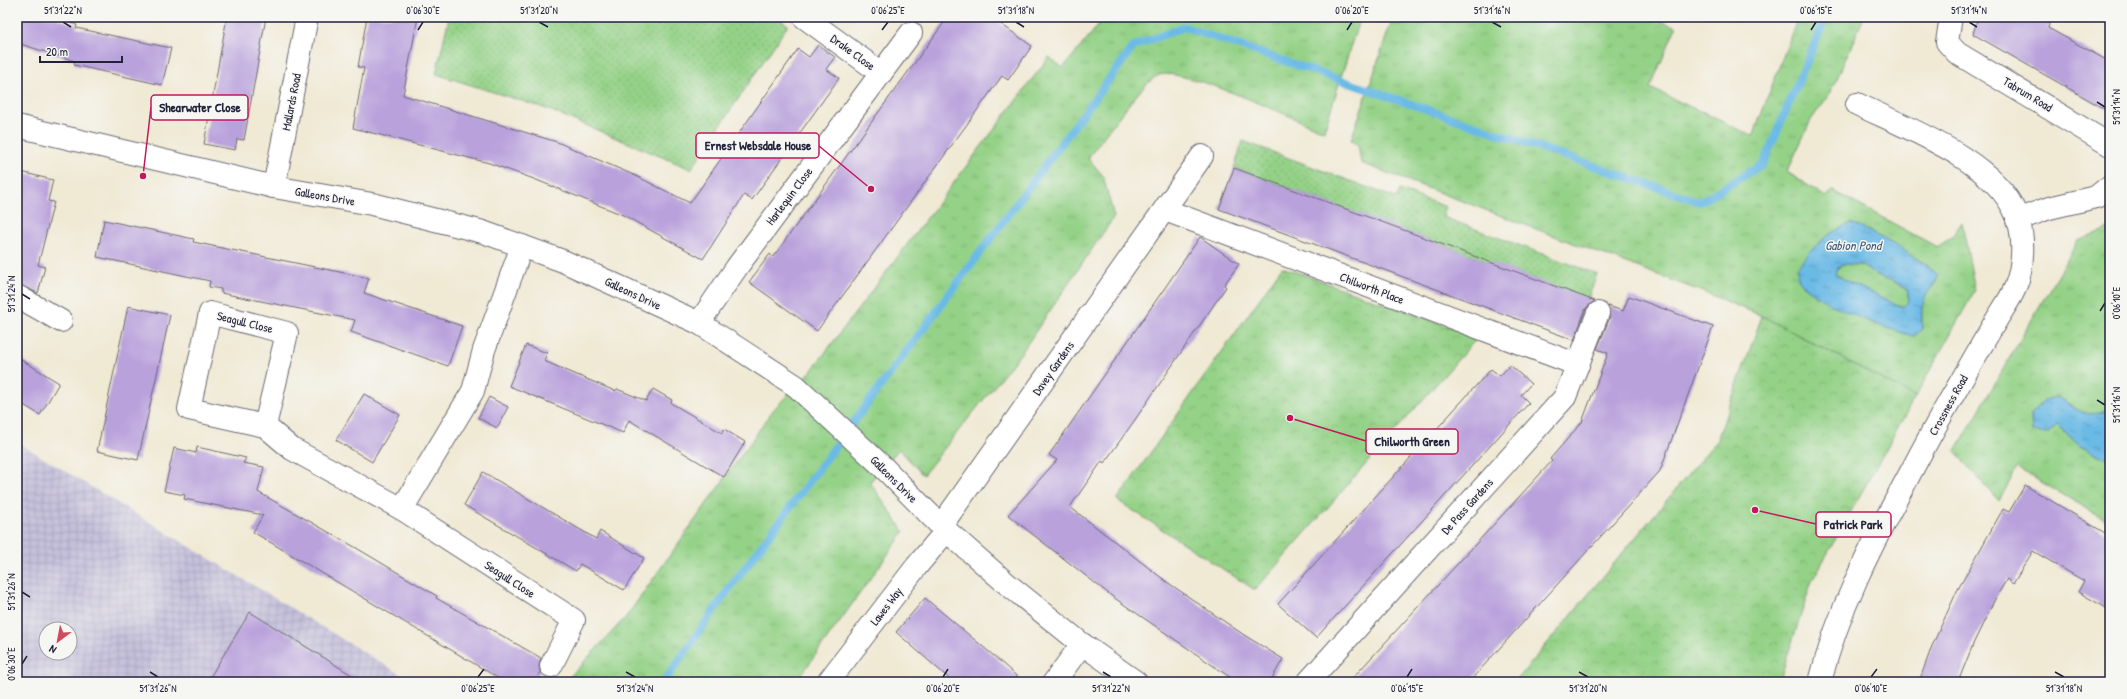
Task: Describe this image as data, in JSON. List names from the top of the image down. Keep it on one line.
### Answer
{"streets":{"street":["Drake Close","Tabrum Road","Mallards Road","Galleons Drive","Harlequin Close","Chilworth Place","Seagull Close","Davey Gardens","Crossness Road","De Pass Gardens","Lawes Way"]},"crossings":[["Drake Close","Harlequin Close"],["Mallards Road","Galleons Drive"],["Galleons Drive","Harlequin Close"],["Galleons Drive","Davey Gardens"],["Galleons Drive","Lawes Way"],["Chilworth Place","Davey Gardens"],["Chilworth Place","De Pass Gardens"],["Davey Gardens","Lawes Way"]],"water":["Gabion Pond"],"places":["Shearwater Close","Ernest Websdale House","Chilworth Green","Patrick Park"],"scale_bar":"20 m","north":"bottom left","coordinates":["51°31'22\"N","0°06'30\"E","51°31'20\"N","0°06'25\"E","51°31'18\"N","0°06'20\"E","51°31'16\"N","0°06'15\"E","51°31'14\"N","51°31'24\"N","0°06'10\"E","51°31'26\"N"]}
